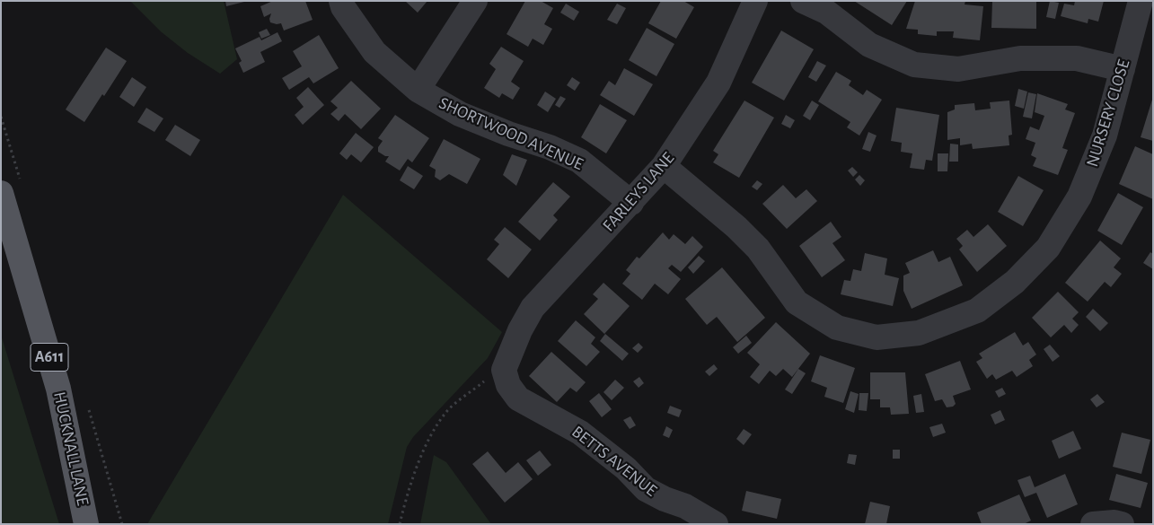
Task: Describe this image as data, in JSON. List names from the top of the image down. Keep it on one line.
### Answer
{"streets":{"main road":["A611","HUCKNALL LANE"],"street":["NURSERY CLOSE","SHORTWOOD AVENUE","FARLEYS LANE","BETTS AVENUE"]},"crossings":[["NURSERY CLOSE","FARLEYS LANE"],["SHORTWOOD AVENUE","FARLEYS LANE"],["FARLEYS LANE","BETTS AVENUE"]]}
